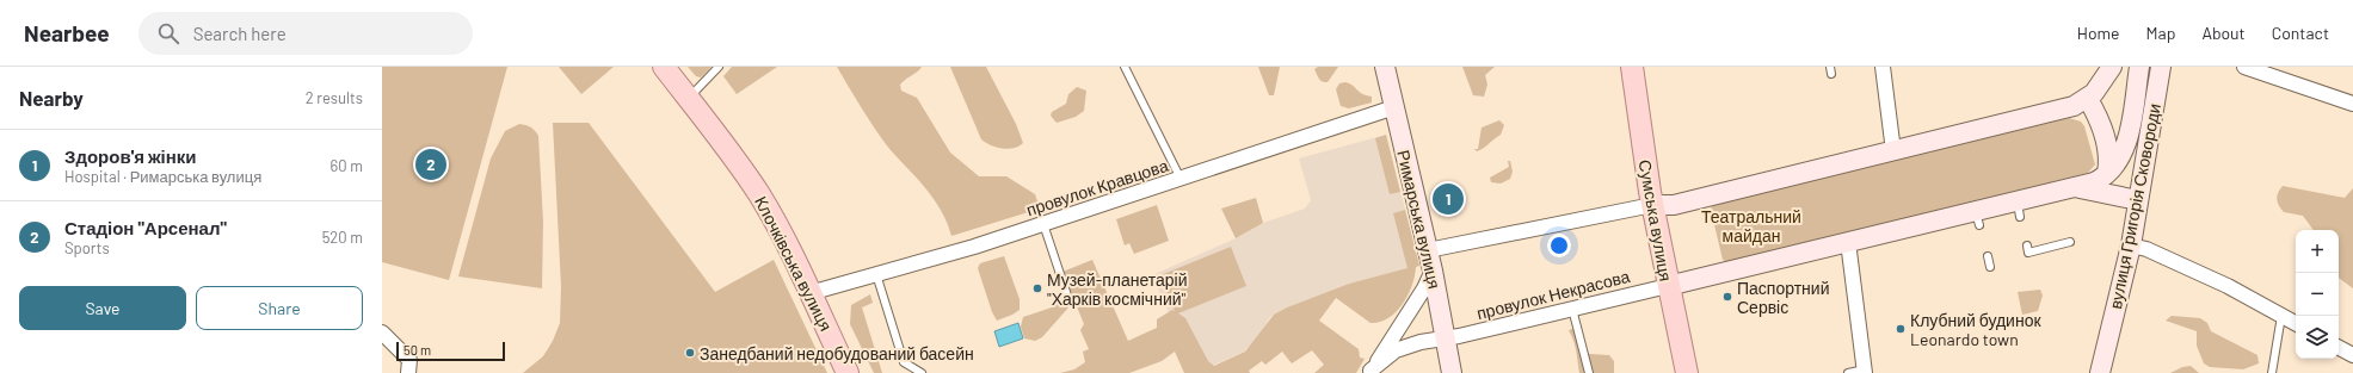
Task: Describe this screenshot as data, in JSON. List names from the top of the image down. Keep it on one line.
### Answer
{"streets":{"main road":["Сумська вулиця","Клочківська вулиця"],"street":["провулок Кравцова","вулиця Григорія Сковороди","Римарська вулиця","провулок Некрасова"]},"crossings":[["провулок Кравцова","Римарська вулиця"],["провулок Кравцова","Клочківська вулиця"],["Римарська вулиця","провулок Некрасова"],["Сумська вулиця","провулок Некрасова"]],"parks":["Театральний майдан"],"places":["Музей-планетарій \"Харків космічний\"","Паспортний Сервіс","Клубний будинок Leonardo town","Занедбаний недобудований басейн"],"scale_bar":"50 m","page":{"header":"Nearbee","search":"Search here","nav":["Home","Map","About","Contact"],"heading":["Nearby","2 results"],"list":[{"mark":"1","name":"Здоров'я жінки","note":"Hospital · Римарська вулиця","value":"60 m"},{"mark":"2","name":"Стадіон \"Арсенал\"","note":"Sports","value":"520 m"}],"pins":["2","1"],"map_buttons":["+","−"],"buttons":["Save","Share"],"scale":"50 m"}}
